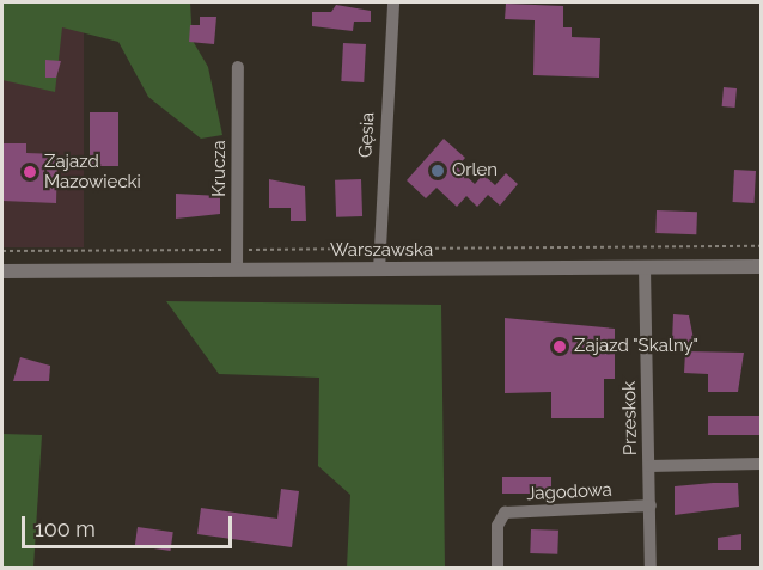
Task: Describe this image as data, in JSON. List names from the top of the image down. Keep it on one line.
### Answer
{"streets":{"street":["Gęsia","Krucza","Warszawska","Przeskok","Jagodowa"]},"crossings":[["Gęsia","Warszawska"],["Krucza","Warszawska"],["Warszawska","Przeskok"],["Przeskok","Jagodowa"]],"places":["Orlen","Zajazd Mazowiecki","Zajazd \"Skalny\""],"scale_bar":"100 m"}
